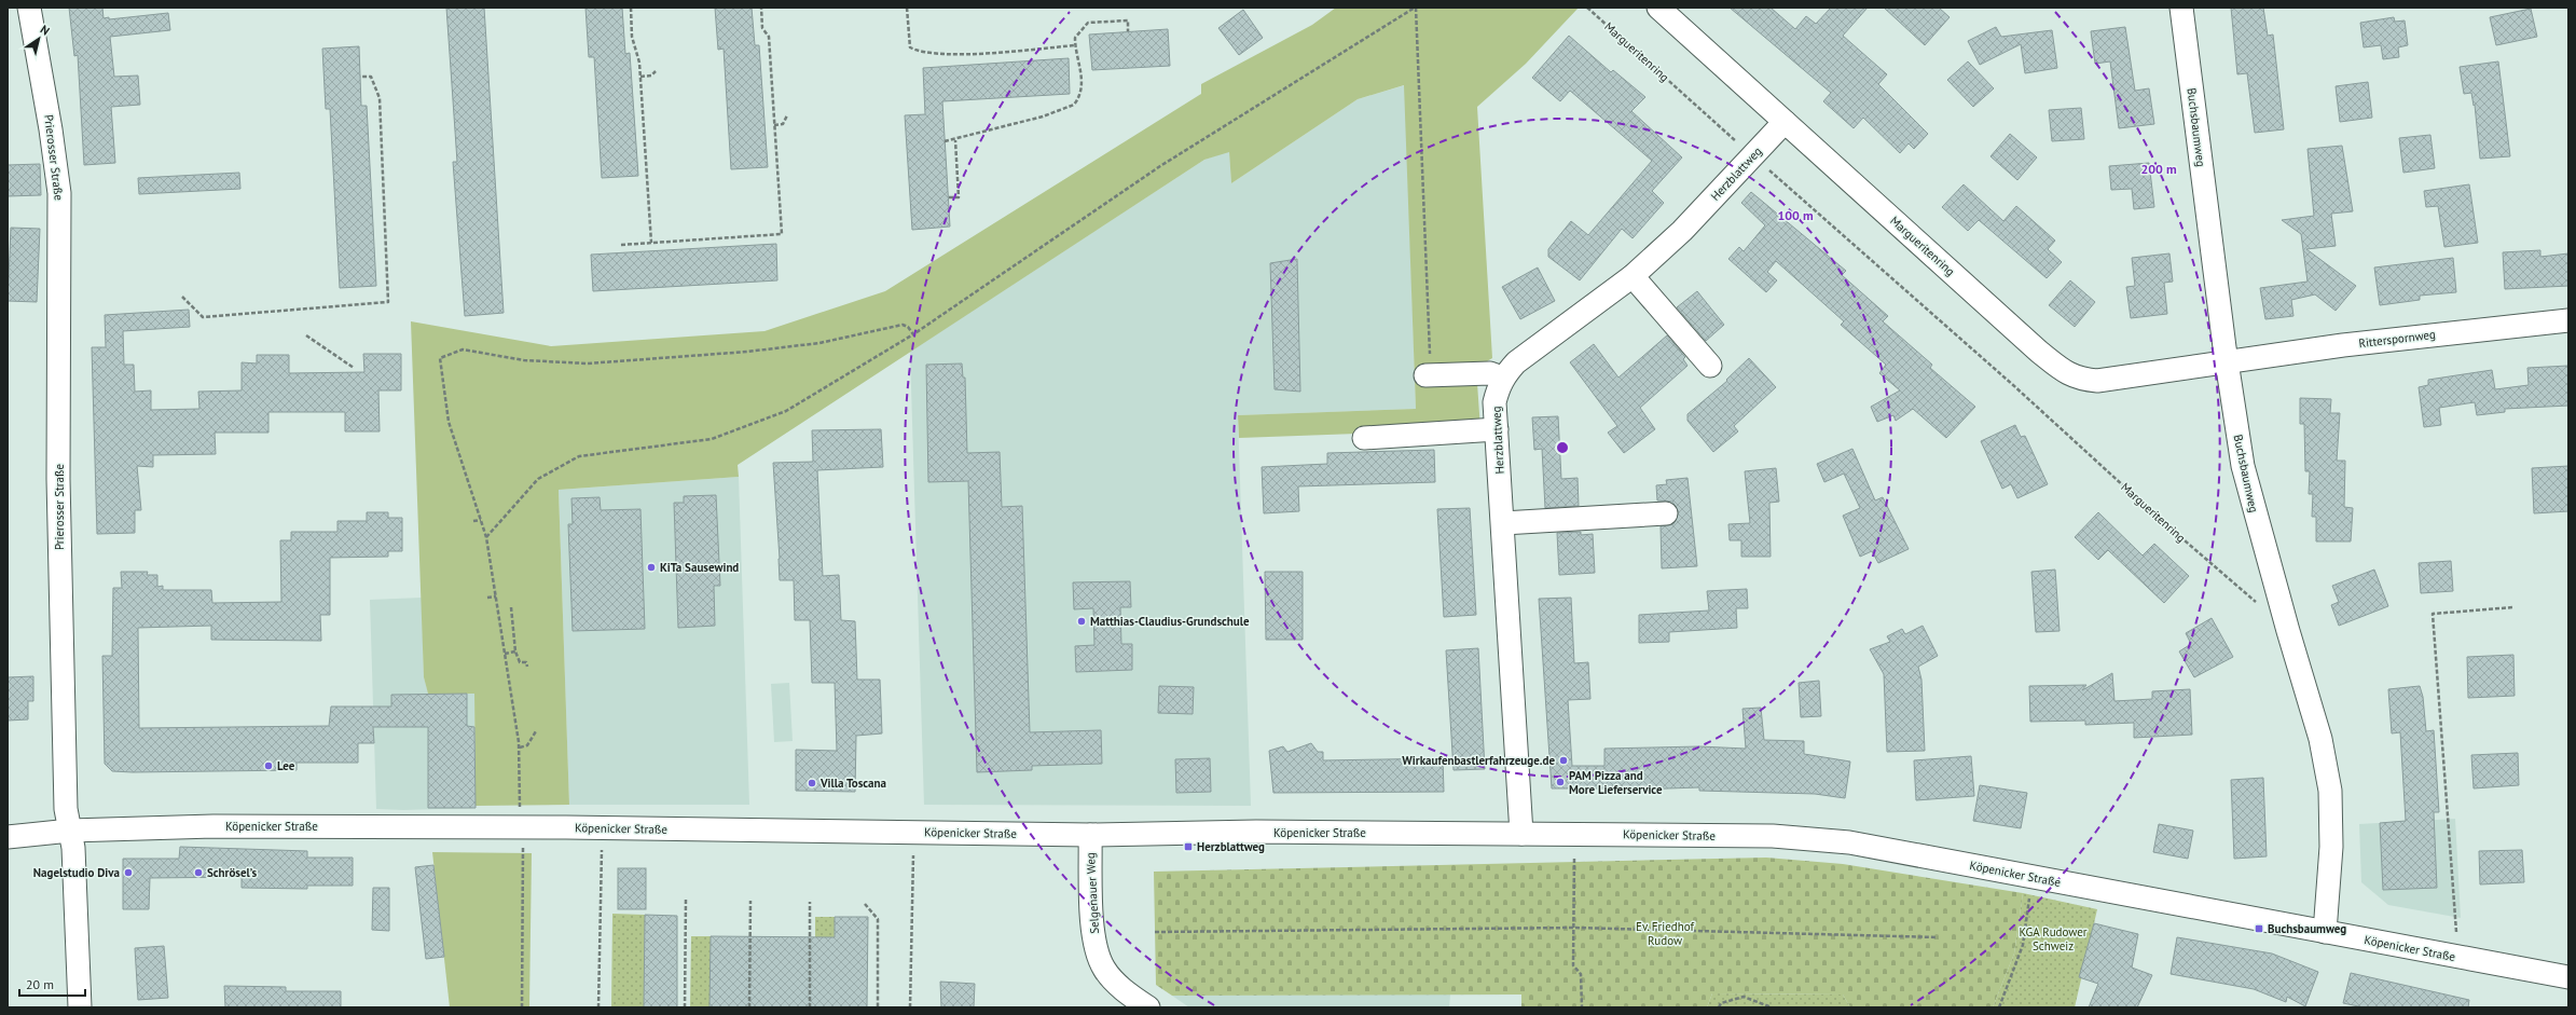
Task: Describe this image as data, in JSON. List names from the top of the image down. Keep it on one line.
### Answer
{"streets":{"street":["Margueritenring","Buchsbaumweg","Prierosser Straße","Herzblattweg","Ritterspornweg","Köpenicker Straße","Selgenauer Weg"]},"crossings":[["Margueritenring","Buchsbaumweg"],["Margueritenring","Herzblattweg"],["Margueritenring","Ritterspornweg"],["Buchsbaumweg","Ritterspornweg"],["Buchsbaumweg","Köpenicker Straße"],["Prierosser Straße","Köpenicker Straße"],["Herzblattweg","Köpenicker Straße"],["Köpenicker Straße","Selgenauer Weg"]],"parks":["Ev. Friedhof Rudow","KGA Rudower Schweiz"],"places":{"other":["KiTa Sausewind","Matthias-Claudius-Grundschule","Wirkaufenbastlerfahrzeuge.de","Lee","PAM Pizza and More Lieferservice","Villa Toscana","Nagelstudio Diva","Schrösel’s"],"transit":["Herzblattweg","Buchsbaumweg"]},"scale_bar":"20 m","north":"top right","rings":["200 m","100 m"]}
